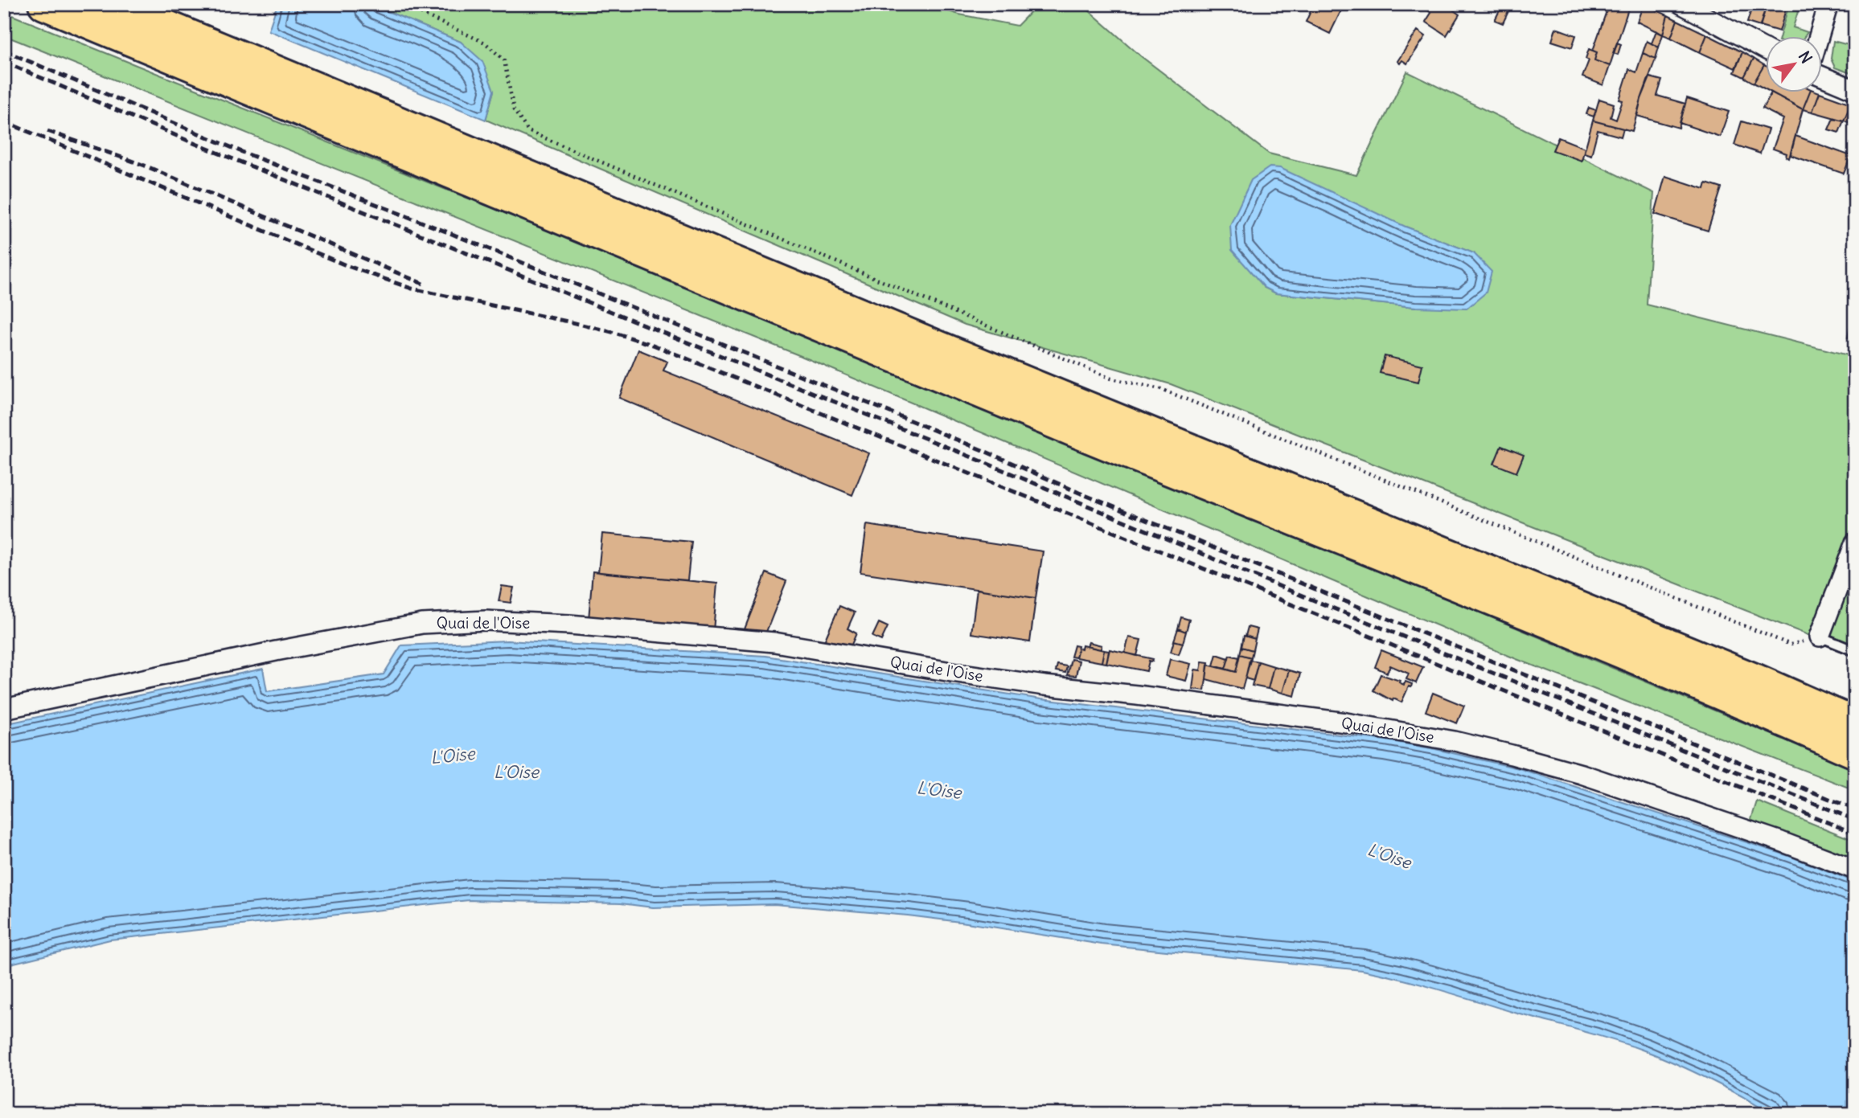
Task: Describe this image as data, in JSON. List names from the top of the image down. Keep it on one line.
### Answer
{"streets":{"street":["Quai de l'Oise"]},"water":["L'Oise","L’Oise"],"north":"top right"}
